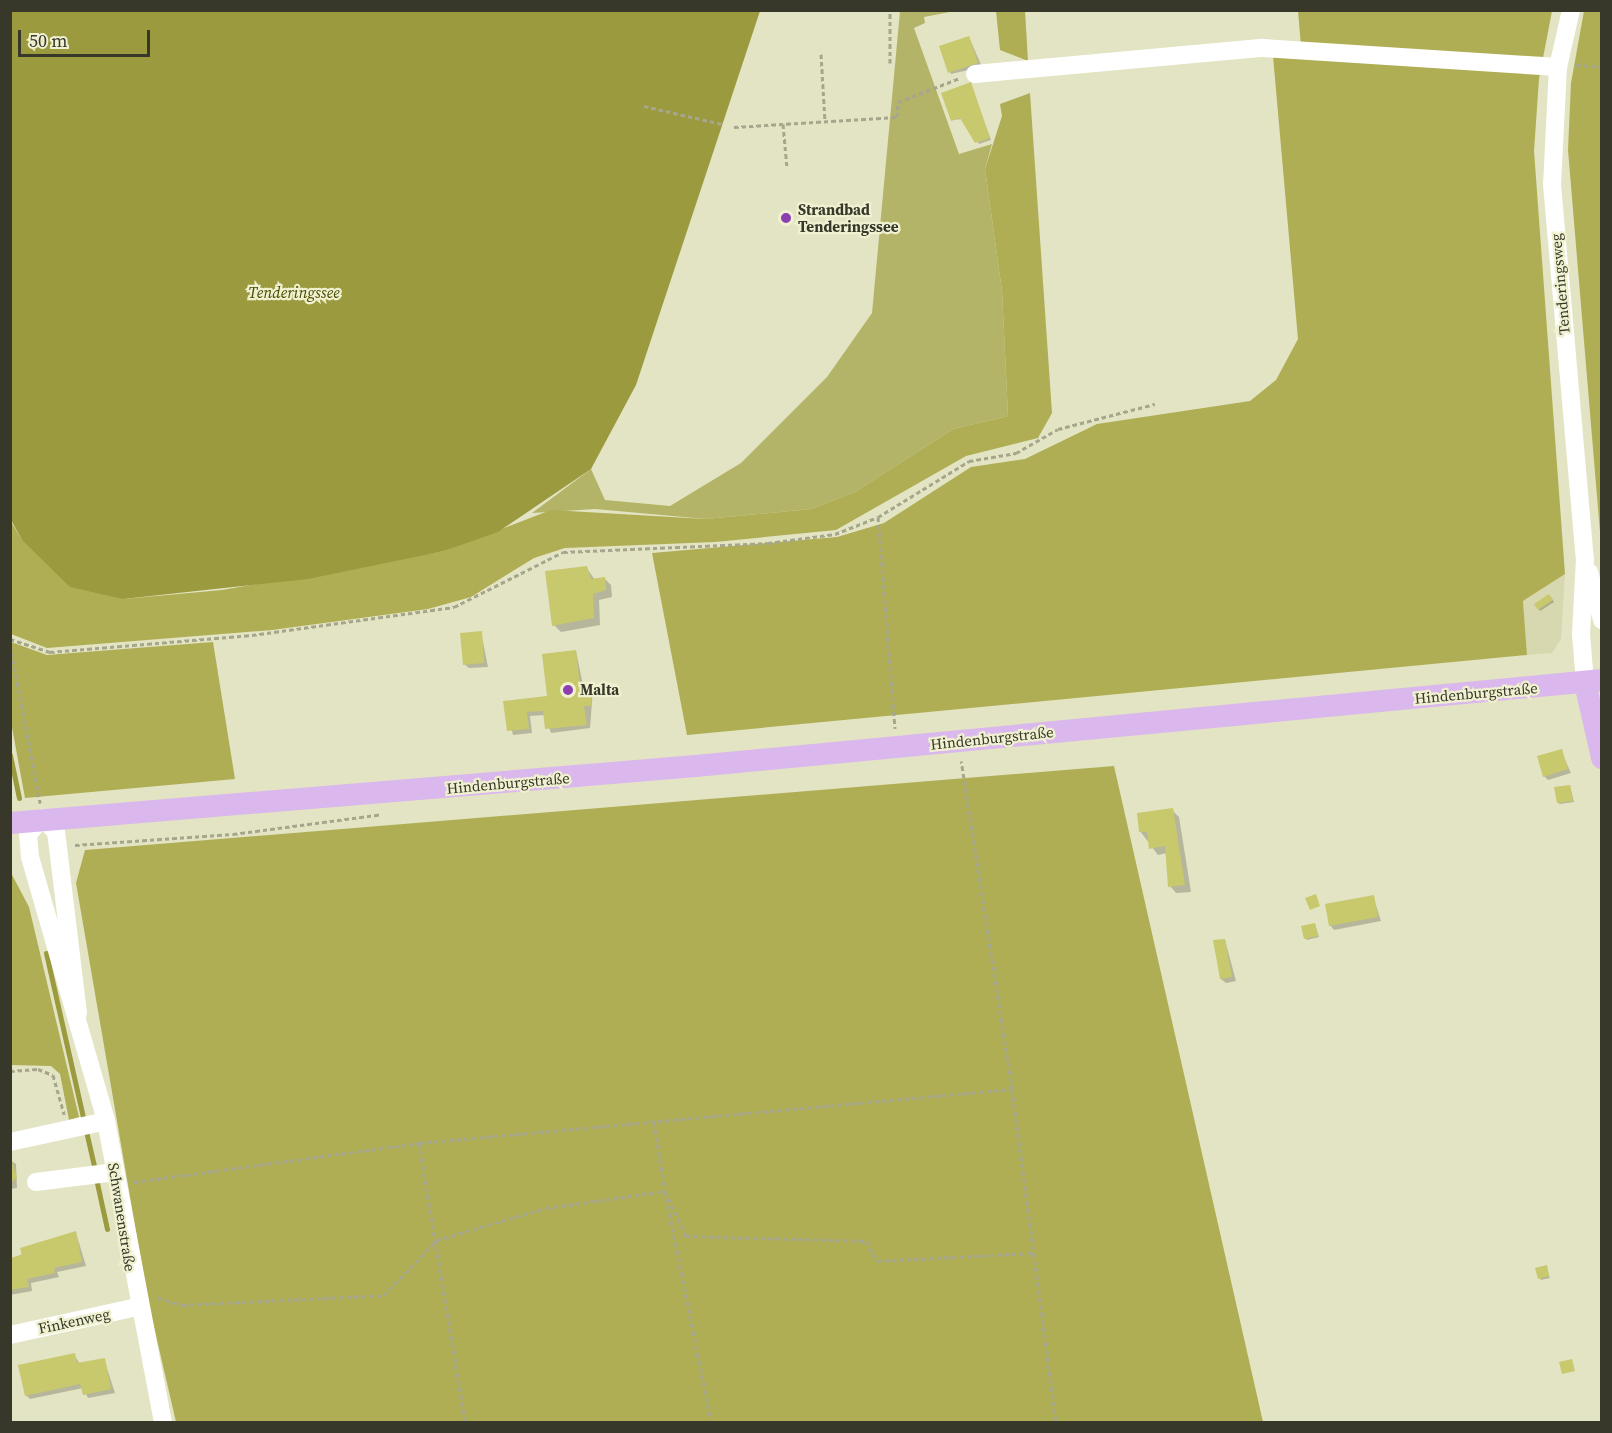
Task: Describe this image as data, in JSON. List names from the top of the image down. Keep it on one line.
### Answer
{"streets":{"main road":["Hindenburgstraße"],"street":["Tenderingsweg","Schwanenstraße","Finkenweg"]},"crossings":[["Tenderingsweg","Hindenburgstraße"],["Hindenburgstraße","Schwanenstraße"],["Schwanenstraße","Finkenweg"]],"water":["Tenderingssee"],"places":["Strandbad Tenderingssee","Malta"],"scale_bar":"50 m"}
